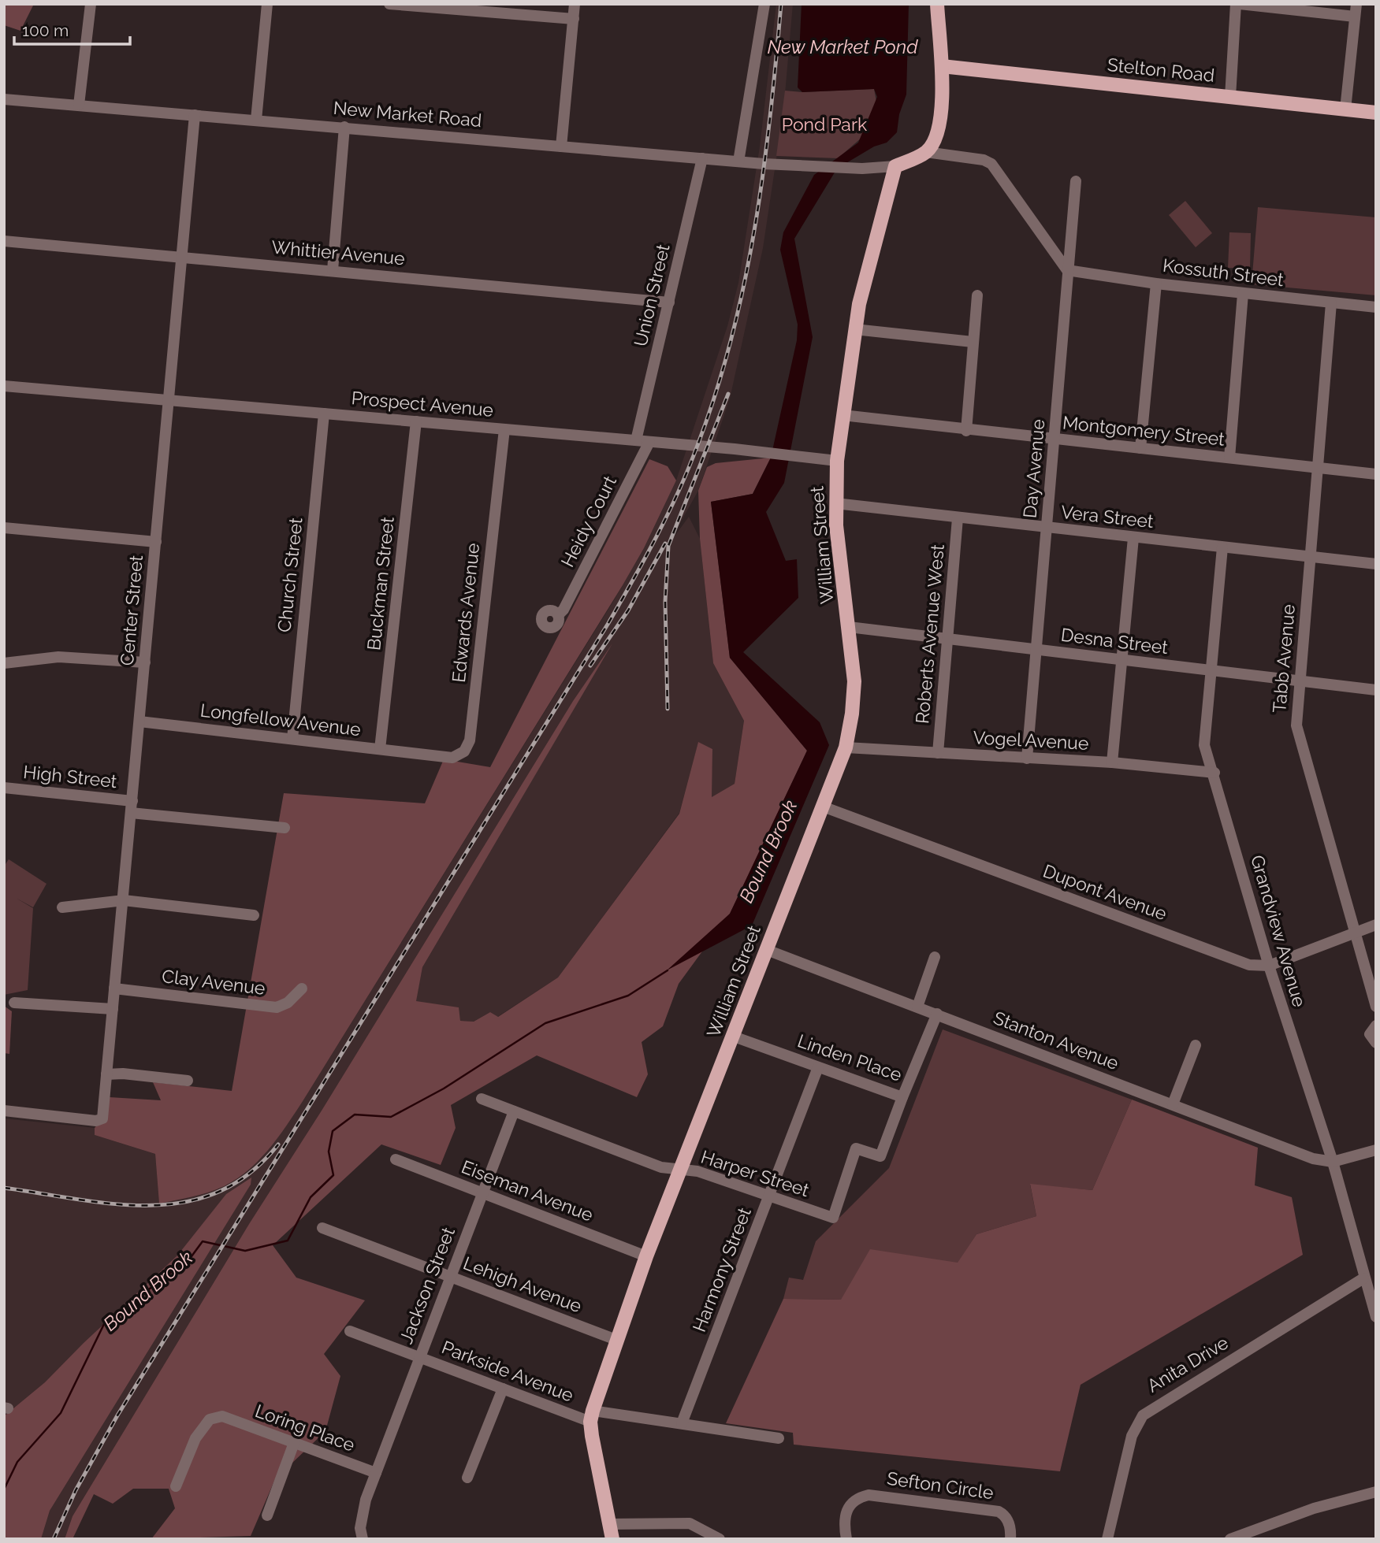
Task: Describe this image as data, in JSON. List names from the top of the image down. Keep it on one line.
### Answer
{"streets":{"main road":["Stelton Road","William Street"],"street":["New Market Road","Whittier Avenue","Kossuth Street","Union Street","Prospect Avenue","Montgomery Street","Day Avenue","Vera Street","Heidy Court","Church Street","Buckman Street","Center Street","Edwards Avenue","Roberts Avenue West","Desna Street","Tabb Avenue","Longfellow Avenue","Vogel Avenue","High Street","Dupont Avenue","Grandview Avenue","Clay Avenue","Stanton Avenue","Linden Place","Harper Street","Eiseman Avenue","Harmony Street","Lehigh Avenue","Jackson Street","Anita Drive","Parkside Avenue","Loring Place","Sefton Circle"]},"crossings":[["New Market Road","Union Street"],["New Market Road","William Street"],["New Market Road","Center Street"],["Whittier Avenue","Union Street"],["Whittier Avenue","Center Street"],["Kossuth Street","Day Avenue"],["Kossuth Street","Tabb Avenue"],["Union Street","Prospect Avenue"],["Prospect Avenue","Heidy Court"],["Prospect Avenue","William Street"],["Prospect Avenue","Church Street"],["Prospect Avenue","Buckman Street"],["Prospect Avenue","Center Street"],["Prospect Avenue","Edwards Avenue"],["Montgomery Street","Day Avenue"],["Montgomery Street","William Street"],["Montgomery Street","Tabb Avenue"],["Day Avenue","Vera Street"],["Day Avenue","Desna Street"],["Day Avenue","Vogel Avenue"],["Vera Street","William Street"],["Vera Street","Roberts Avenue West"],["Vera Street","Tabb Avenue"],["Vera Street","Grandview Avenue"],["William Street","Desna Street"],["William Street","Vogel Avenue"],["William Street","Dupont Avenue"],["William Street","Stanton Avenue"],["William Street","Linden Place"],["William Street","Harper Street"],["William Street","Eiseman Avenue"],["William Street","Lehigh Avenue"],["William Street","Parkside Avenue"],["Church Street","Longfellow Avenue"],["Buckman Street","Longfellow Avenue"],["Center Street","Longfellow Avenue"],["Center Street","High Street"],["Center Street","Clay Avenue"],["Edwards Avenue","Longfellow Avenue"],["Roberts Avenue West","Desna Street"],["Roberts Avenue West","Vogel Avenue"],["Desna Street","Tabb Avenue"],["Desna Street","Grandview Avenue"],["Tabb Avenue","Dupont Avenue"],["Vogel Avenue","Grandview Avenue"],["Dupont Avenue","Grandview Avenue"],["Grandview Avenue","Stanton Avenue"],["Grandview Avenue","Anita Drive"],["Stanton Avenue","Linden Place"],["Linden Place","Harper Street"],["Linden Place","Harmony Street"],["Harper Street","Harmony Street"],["Harper Street","Jackson Street"],["Eiseman Avenue","Jackson Street"],["Harmony Street","Parkside Avenue"],["Lehigh Avenue","Jackson Street"],["Jackson Street","Parkside Avenue"],["Jackson Street","Loring Place"]],"water":["New Market Pond","Bound Brook"],"parks":["Pond Park"],"scale_bar":"100 m"}
